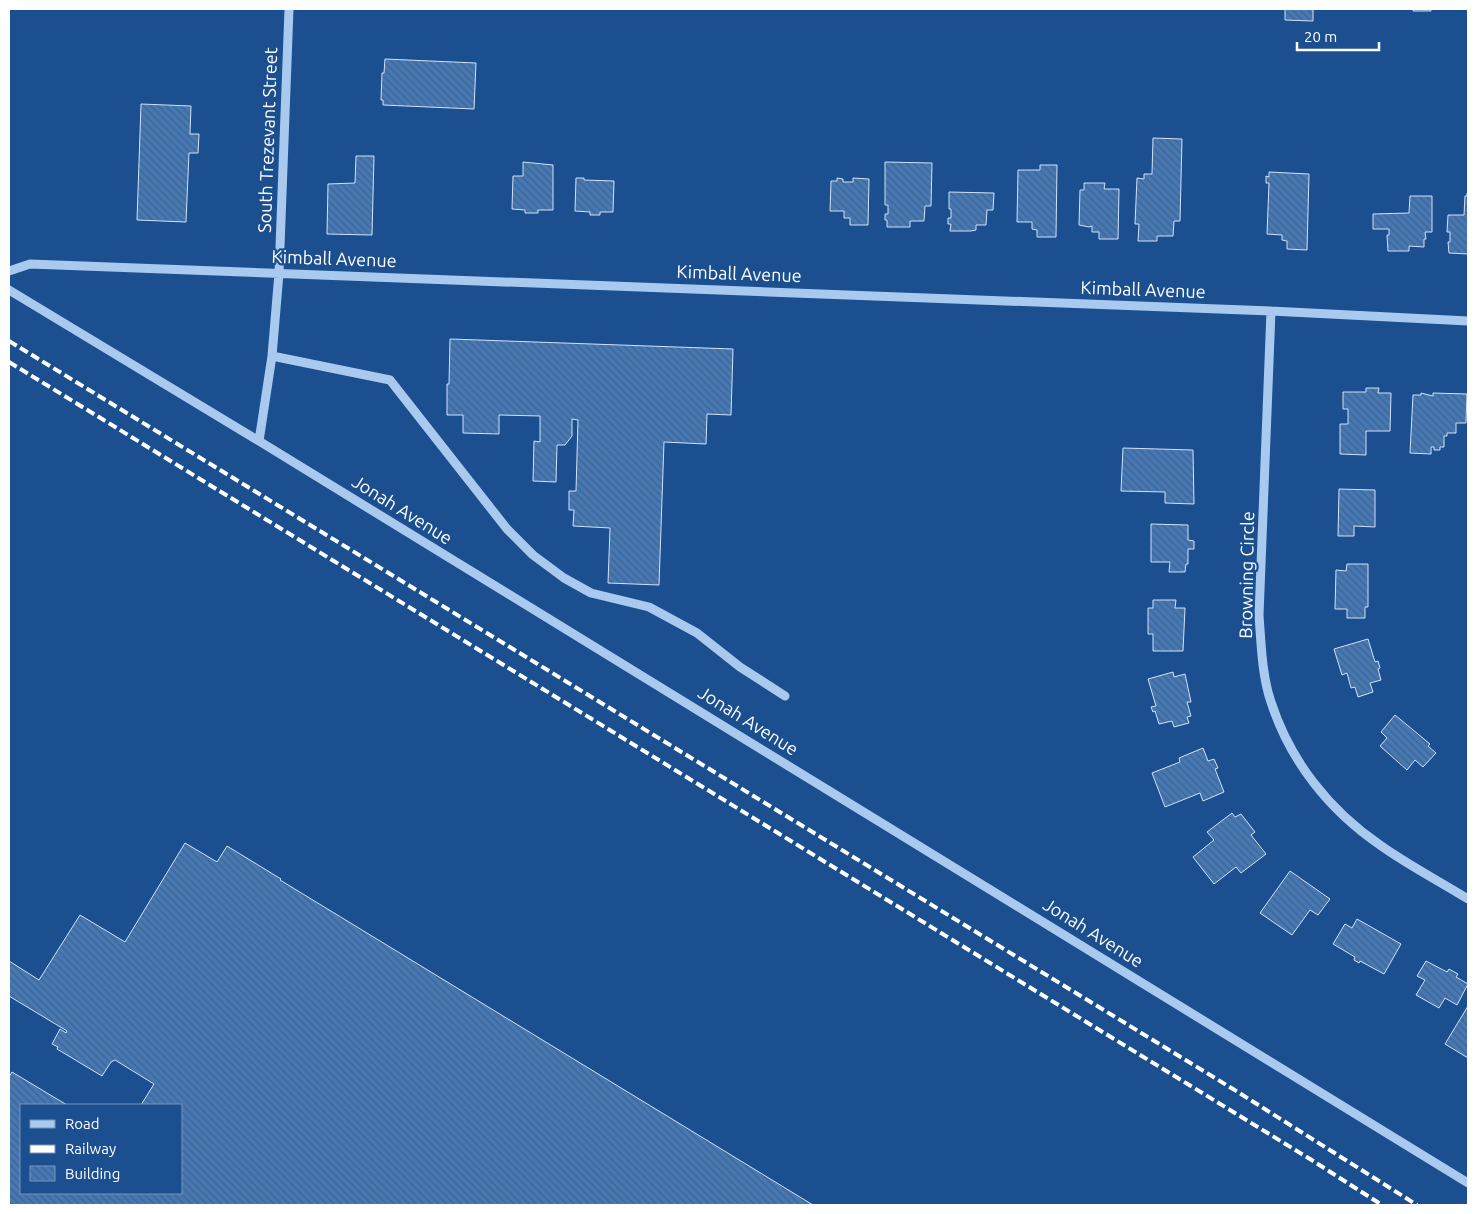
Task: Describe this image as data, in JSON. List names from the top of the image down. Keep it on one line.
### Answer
{"streets":{"street":["South Trezevant Street","Kimball Avenue","Jonah Avenue","Browning Circle"]},"crossings":[["South Trezevant Street","Kimball Avenue"],["South Trezevant Street","Jonah Avenue"],["Kimball Avenue","Browning Circle"]],"legend":["Road","Railway","Building"],"scale_bar":"20 m"}
